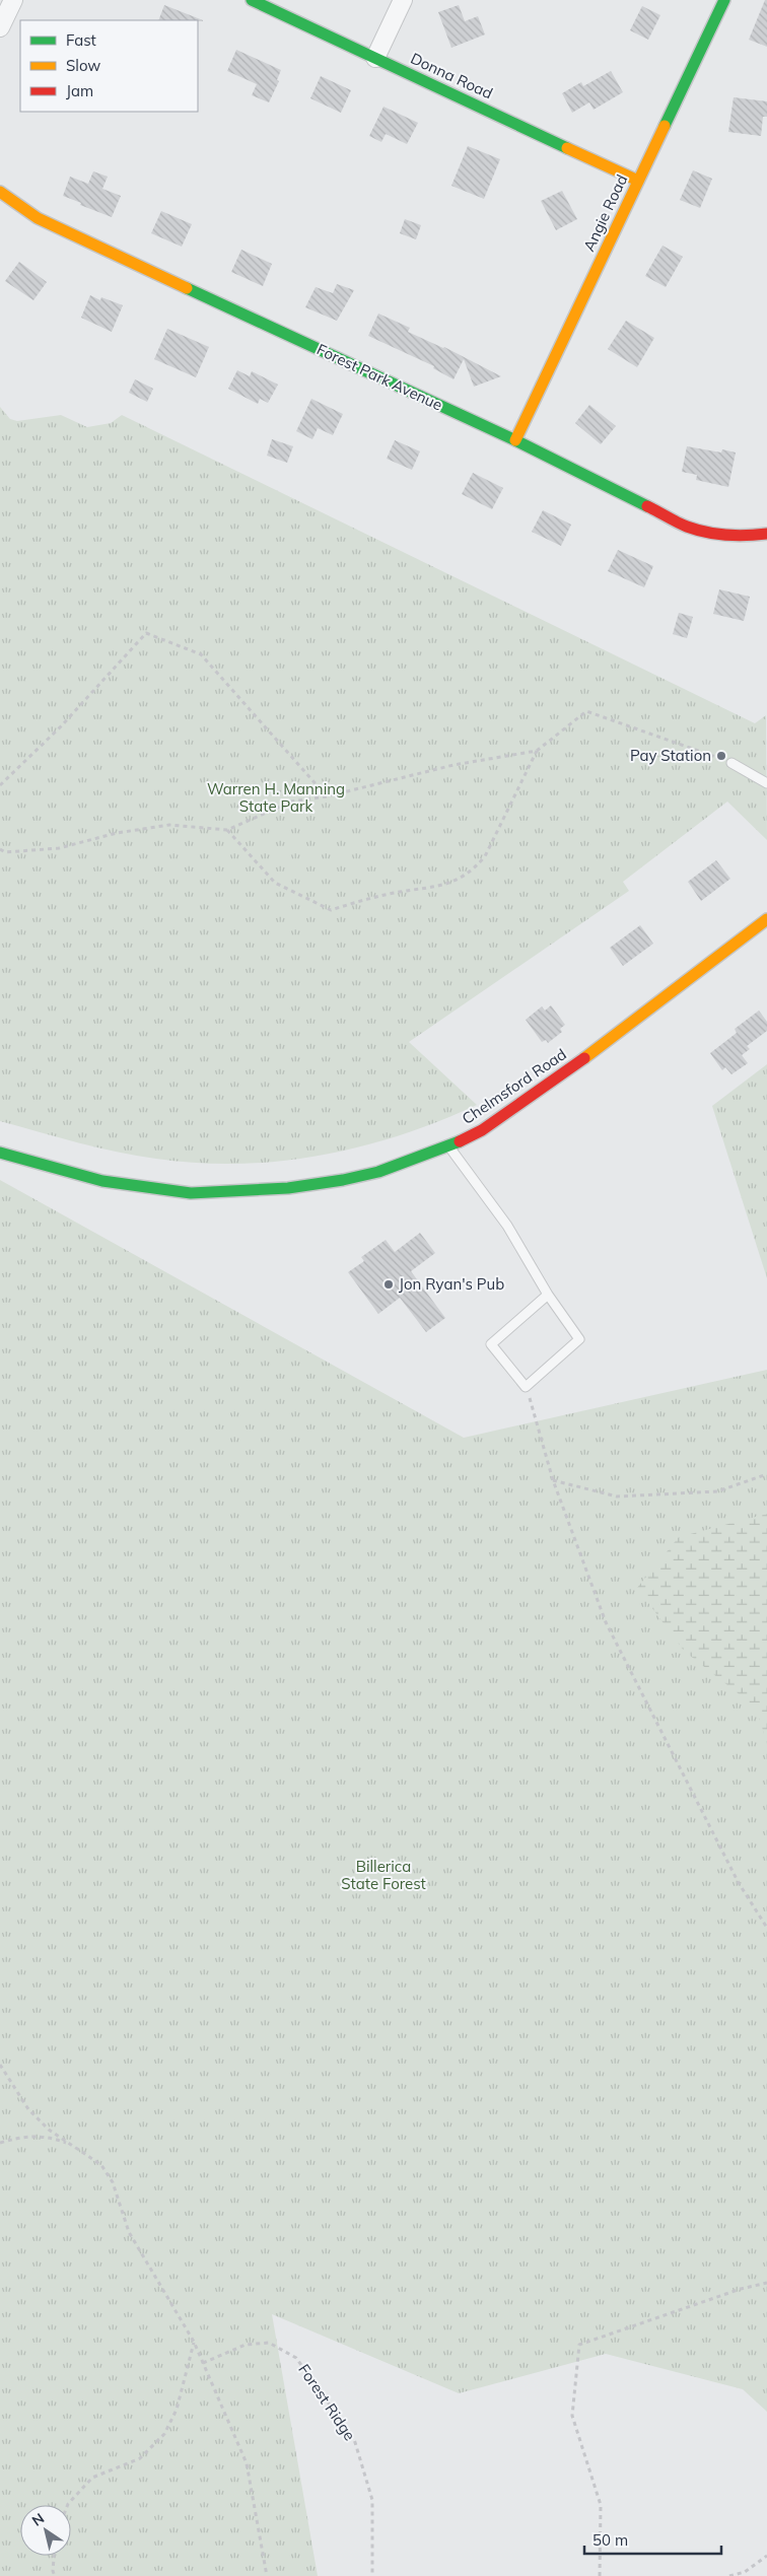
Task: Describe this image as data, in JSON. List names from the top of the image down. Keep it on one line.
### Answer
{"streets":{"street":["Donna Road","Angie Road","Forest Park Avenue","Chelmsford Road"],"path":["Forest Ridge"]},"crossings":[["Donna Road","Angie Road"],["Angie Road","Forest Park Avenue"]],"parks":["Warren H. Manning State Park","Billerica State Forest"],"places":["Pay Station","Jon Ryan's Pub"],"legend":["Fast","Slow","Jam"],"scale_bar":"50 m","north":"top left"}
